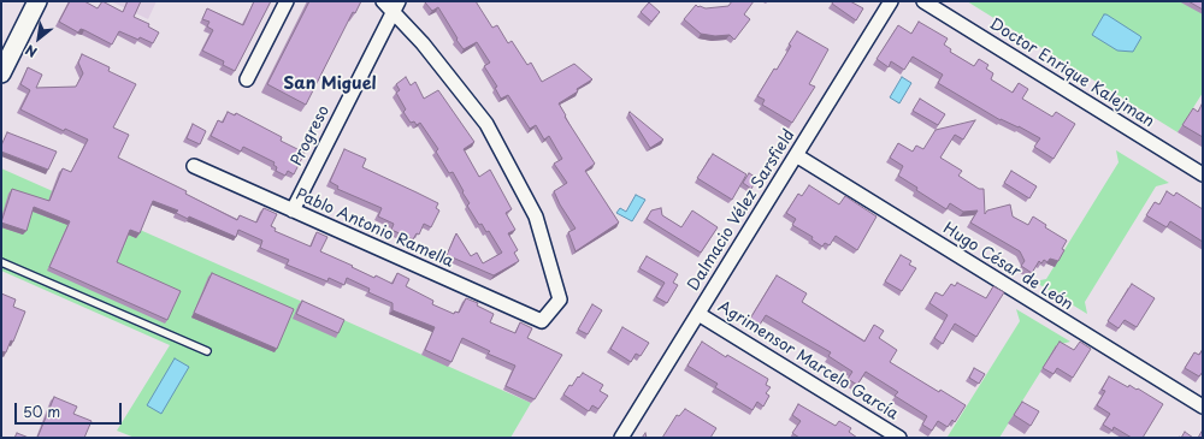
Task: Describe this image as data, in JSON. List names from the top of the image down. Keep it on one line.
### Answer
{"streets":{"street":["Doctor Enrique Kalejman","Progreso","Dalmacio Vélez Sarsfield","Pablo Antonio Ramella","Hugo César de León","Agrimensor Marcelo García"]},"crossings":[["Progreso","Pablo Antonio Ramella"],["Dalmacio Vélez Sarsfield","Hugo César de León"],["Dalmacio Vélez Sarsfield","Agrimensor Marcelo García"]],"districts":["San Miguel"],"scale_bar":"50 m","north":"bottom left"}
